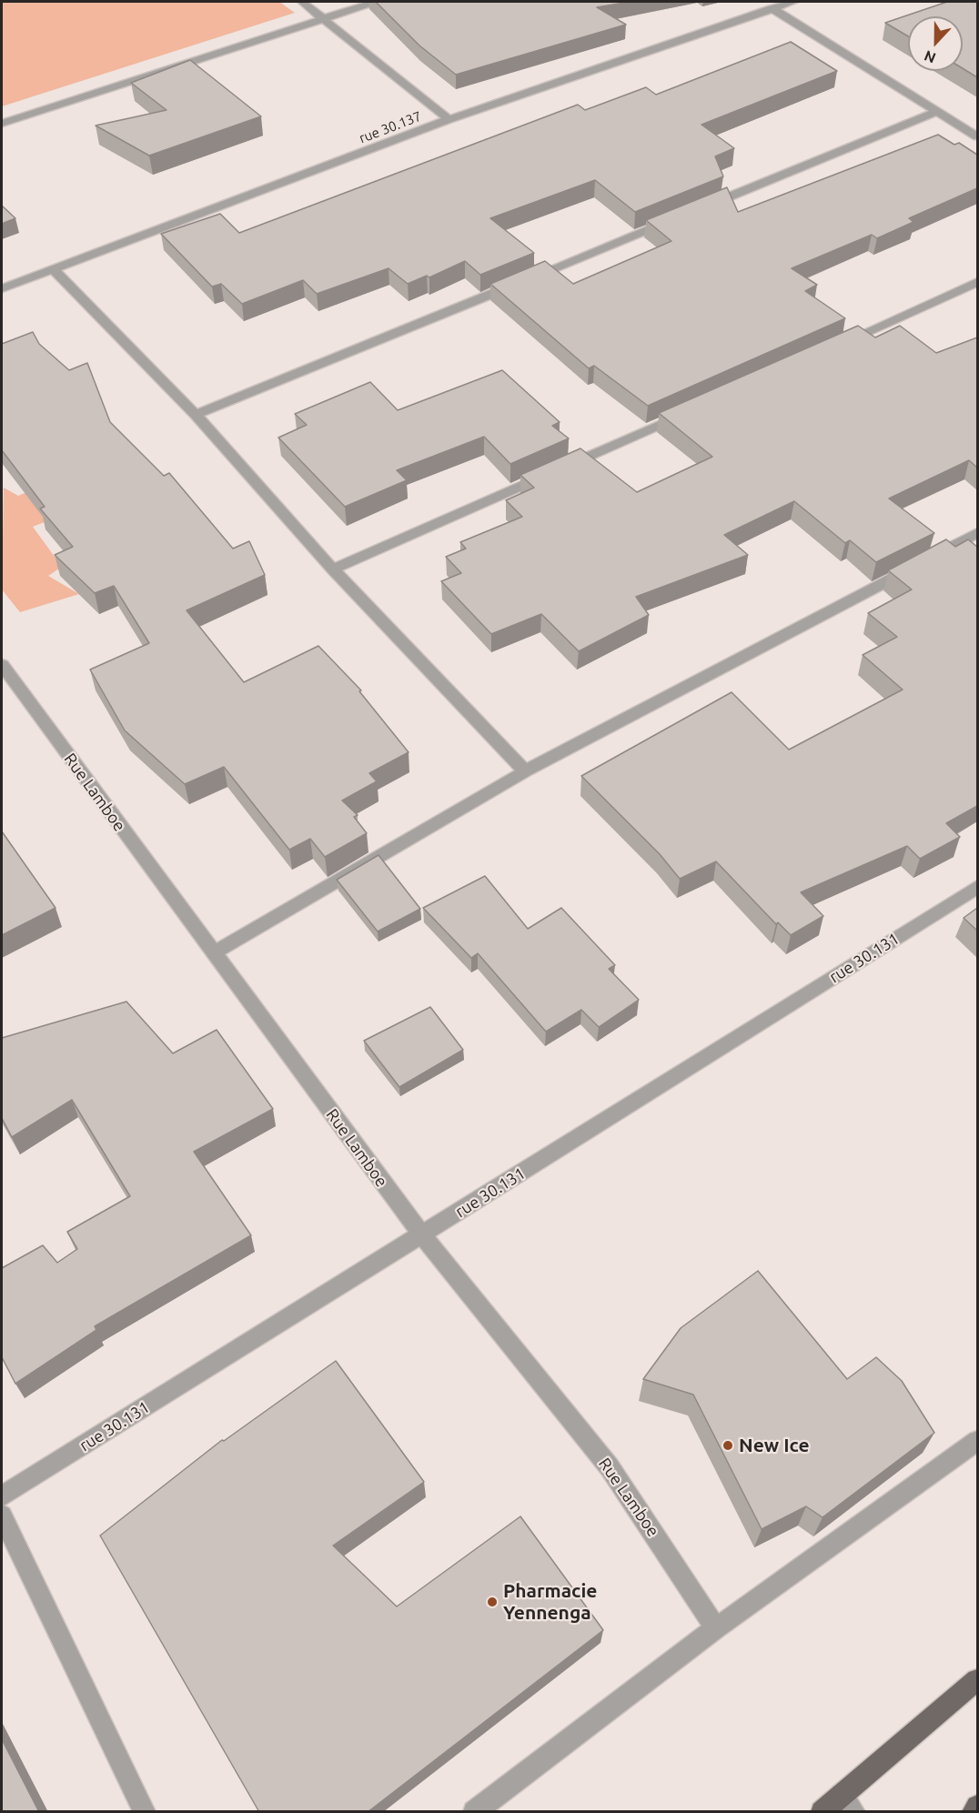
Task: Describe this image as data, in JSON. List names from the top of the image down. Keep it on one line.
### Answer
{"streets":{"street":["rue 30.137","Rue Lamboe","rue 30.131"]},"crossings":[["Rue Lamboe","rue 30.131"]],"places":["New Ice","Pharmacie Yennenga"],"north":"bottom"}
